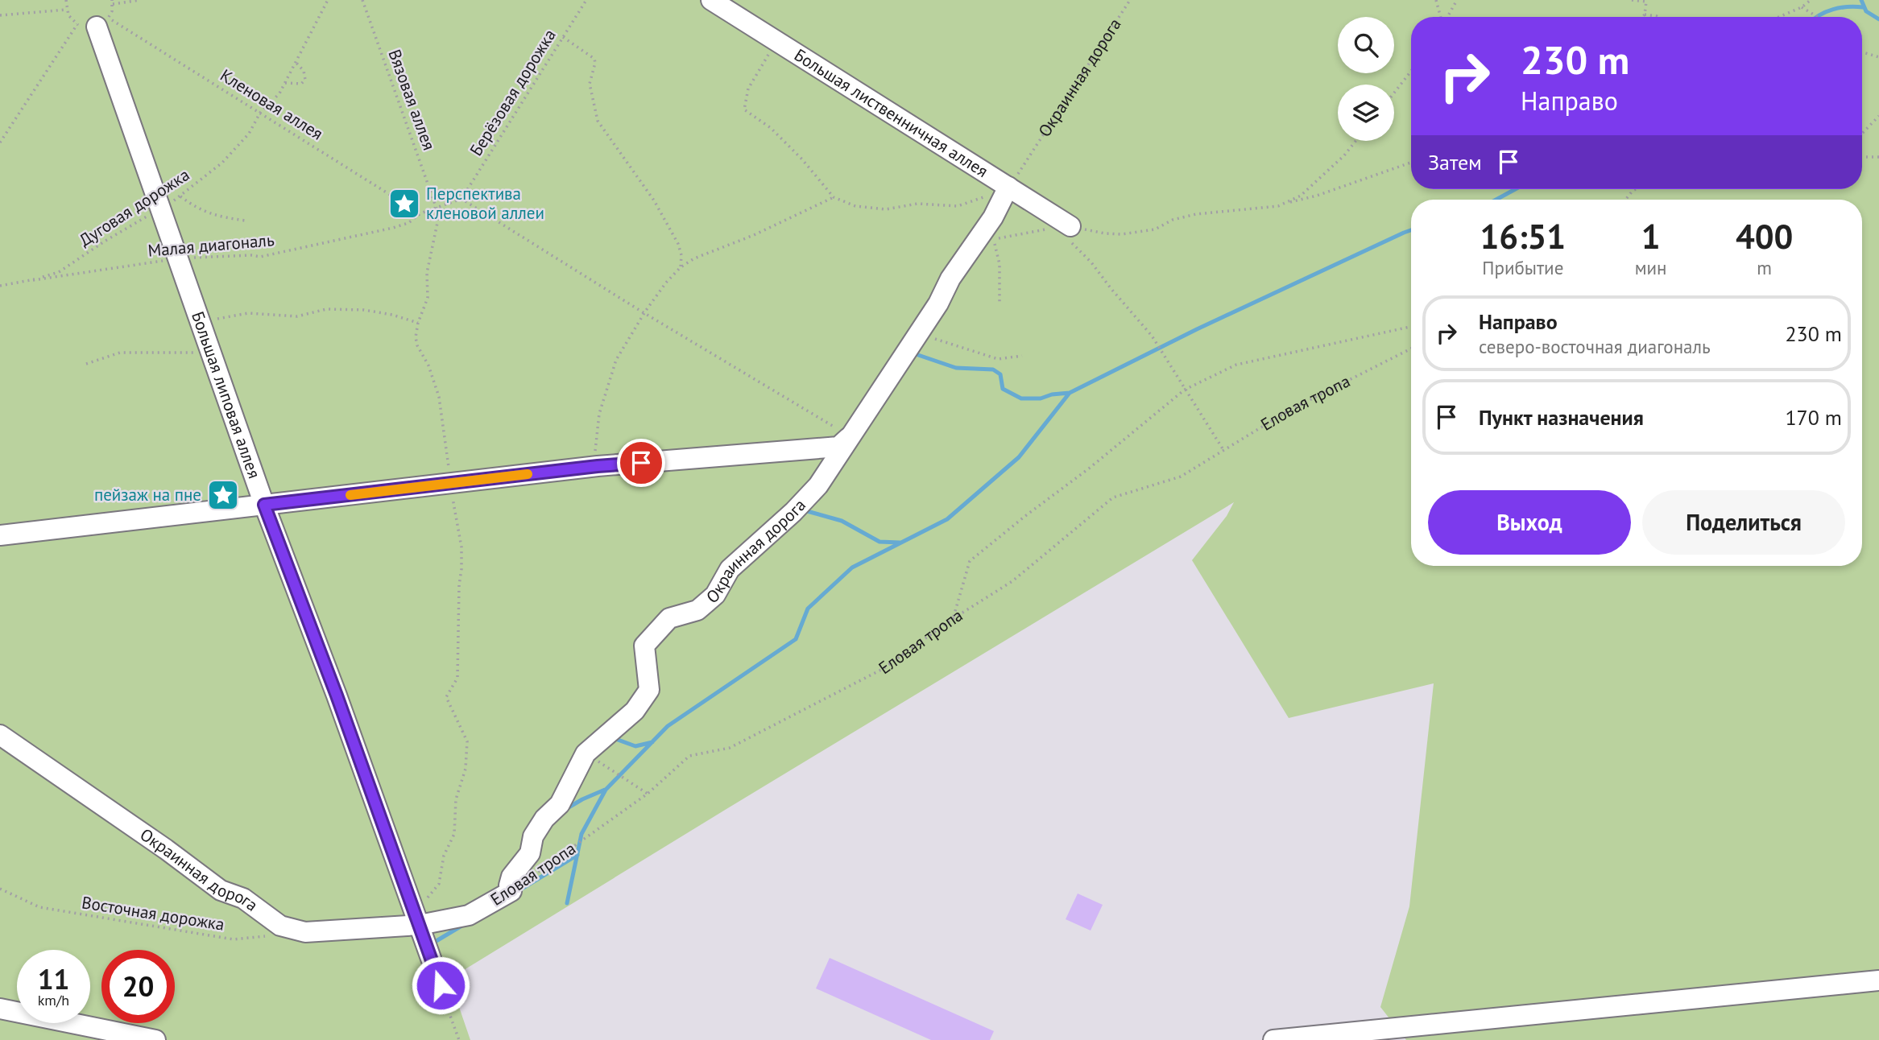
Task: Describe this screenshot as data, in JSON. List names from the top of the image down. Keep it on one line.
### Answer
{"streets":{"street":["Окраинная дорога","Большая лиственничная аллея","Большая липовая аллея","Еловая тропа"],"path":["Берёзовая дорожка","Вязовая аллея","Кленовая аллея","Дуговая дорожка","Малая диагональ","Восточная дорожка"]},"crossings":[["Окраинная дорога","Большая лиственничная аллея"],["Окраинная дорога","Большая липовая аллея"],["Окраинная дорога","Еловая тропа"],["Берёзовая дорожка","Малая диагональ"],["Вязовая аллея","Малая диагональ"],["Кленовая аллея","Дуговая дорожка"],["Кленовая аллея","Малая диагональ"],["Кленовая аллея","Большая липовая аллея"],["Дуговая дорожка","Малая диагональ"],["Дуговая дорожка","Большая липовая аллея"],["Малая диагональ","Большая липовая аллея"],["Большая липовая аллея","Еловая тропа"]],"places":{"place":["Перспектива кленовой аллеи","пейзаж на пне"]},"page":{"turn":["230 m","Направо"],"then":"Затем","eta":["16:51","Прибытие","1","мин","400","m"],"list":[{"name":"Направо","note":"северо-восточная диагональ","value":"230 m"},{"name":"Пункт назначения","value":"170 m"}],"buttons":["Выход","Поделиться"],"speed":"11 km/h","limit":"20"}}
